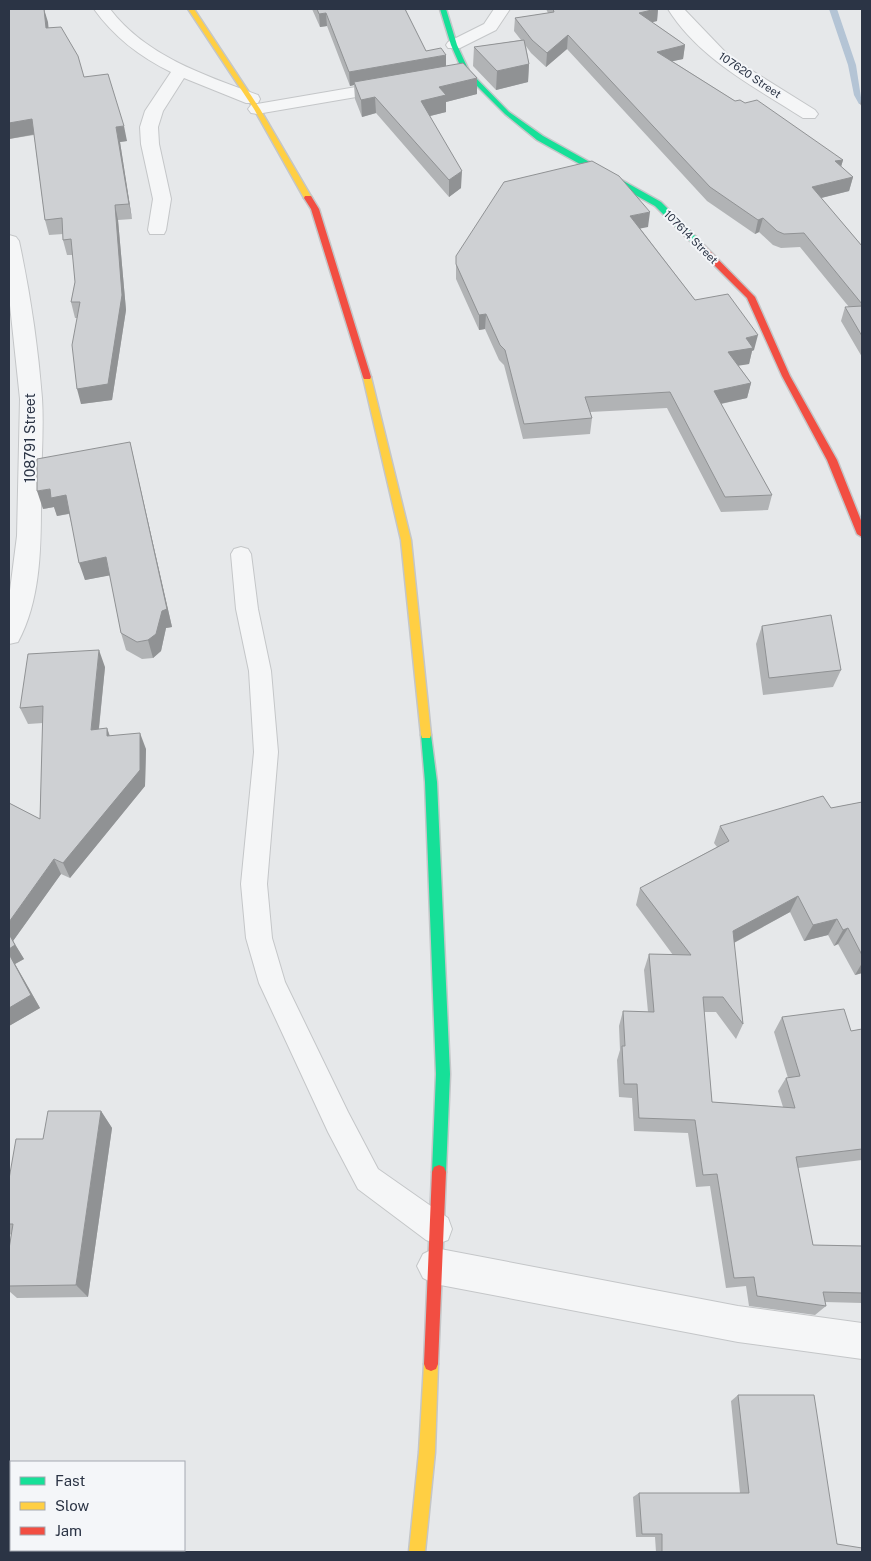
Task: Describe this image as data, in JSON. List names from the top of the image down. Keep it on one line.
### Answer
{"streets":{"main road":["107614 Street"],"street":["107620 Street","108791 Street"]},"legend":["Fast","Slow","Jam"]}
